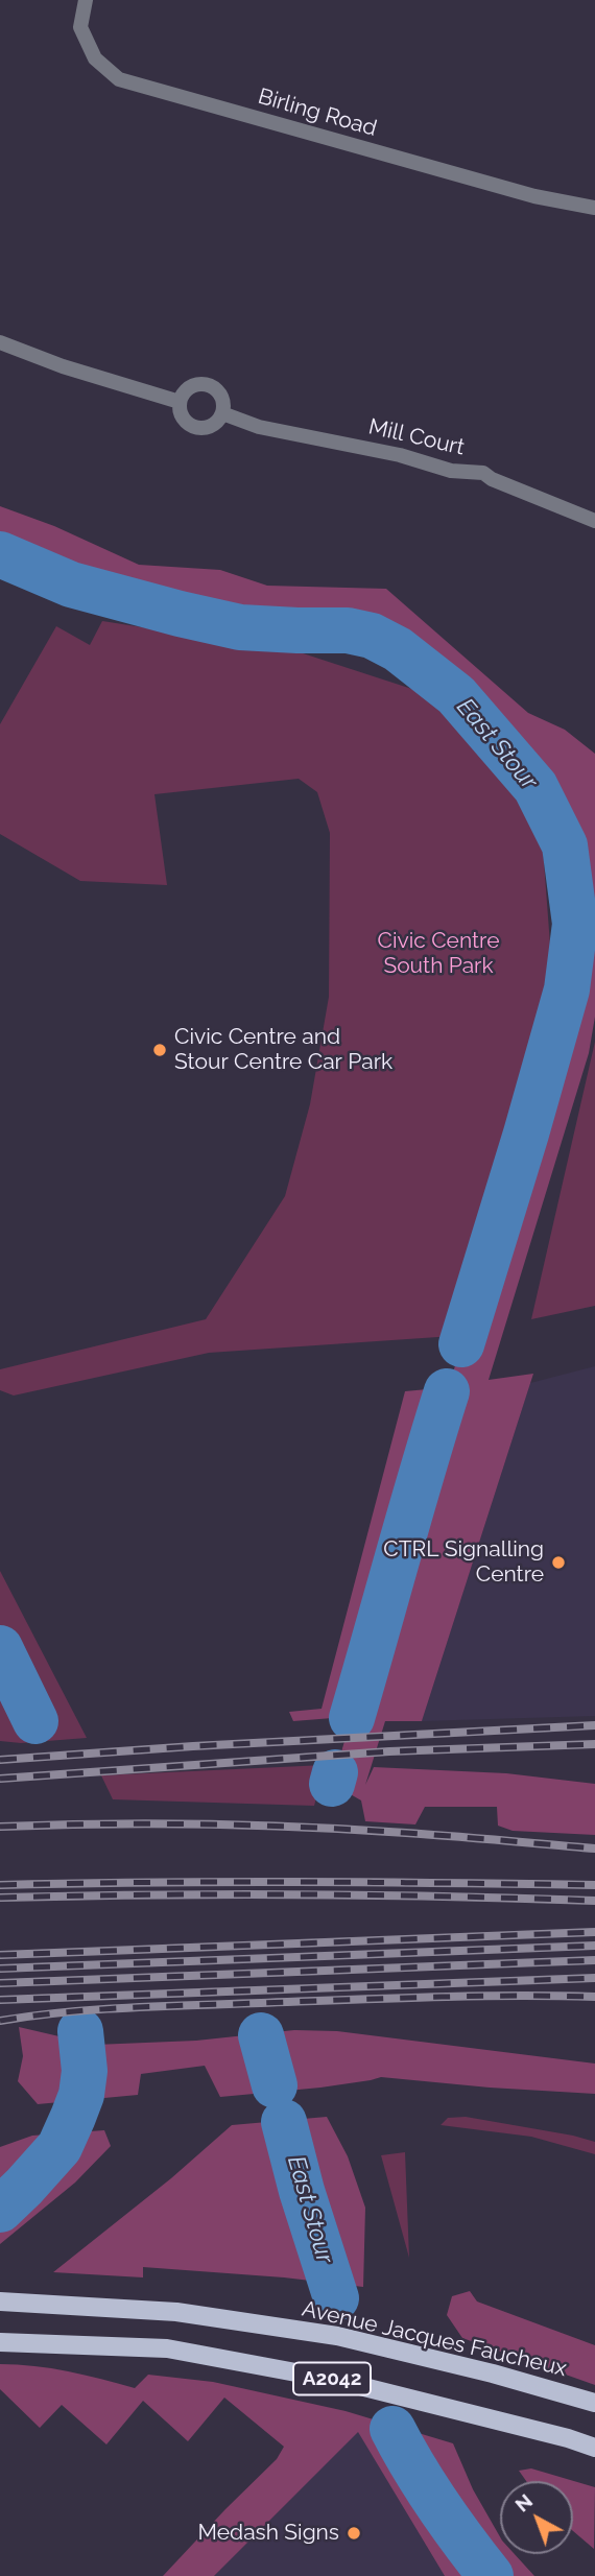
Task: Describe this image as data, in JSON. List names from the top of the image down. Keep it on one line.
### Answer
{"streets":{"main road":["Avenue Jacques Faucheux","A2042"],"street":["Birling Road","Mill Court"]},"water":["East Stour"],"parks":["Civic Centre South Park"],"places":["Civic Centre and Stour Centre Car Park","CTRL Signalling Centre","Medash Signs"],"north":"top left"}
